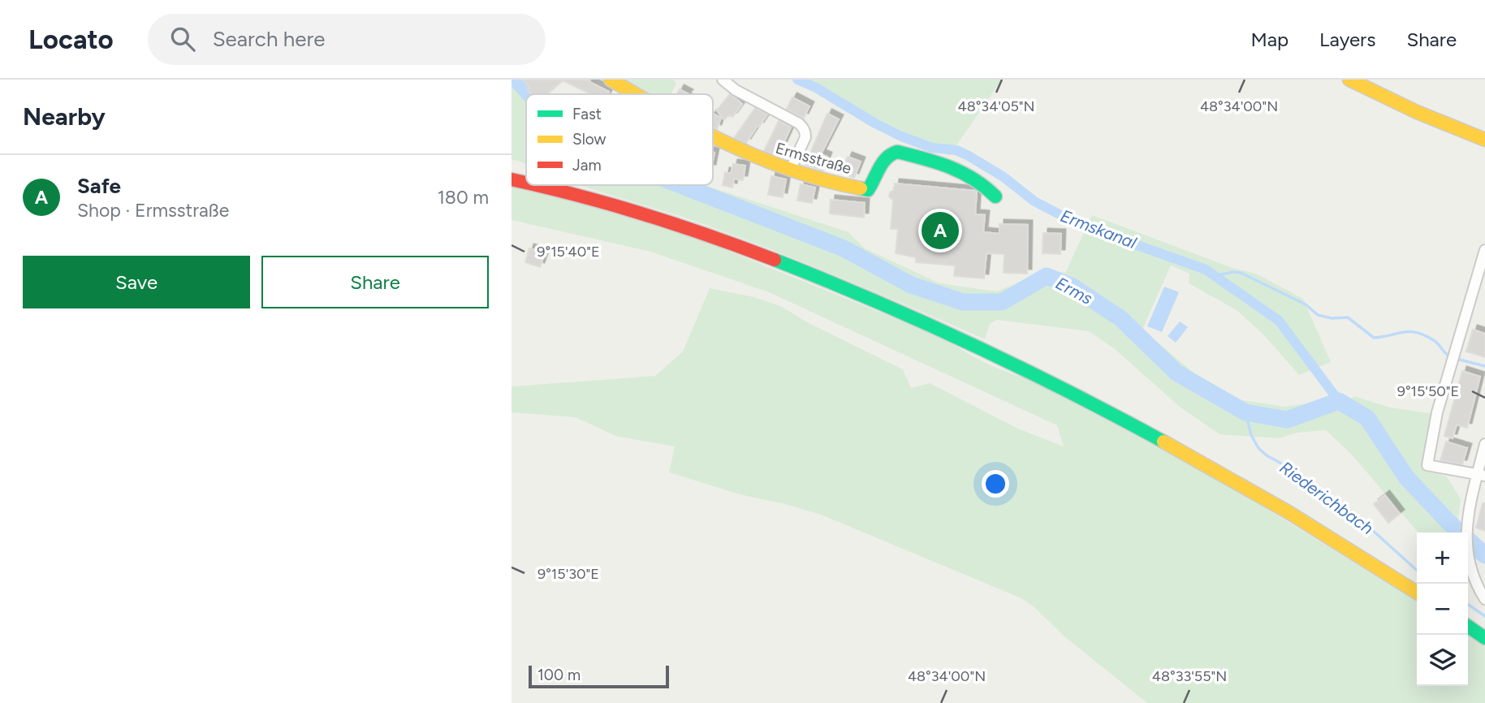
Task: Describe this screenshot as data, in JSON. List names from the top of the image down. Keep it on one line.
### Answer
{"streets":{"main road":["Ermsstraße"]},"water":["Ermskanal","Erms","Riederichbach"],"legend":["Fast","Slow","Jam"],"scale_bar":"100 m","page":{"header":"Locato","search":"Search here","nav":["Map","Layers","Share"],"heading":"Nearby","list":[{"mark":"A","name":"Safe","note":"Shop · Ermsstraße","value":"180 m"}],"pins":"A","buttons":["Save","Share"],"map_buttons":["+","−"],"scale":"100 m"},"coordinates":["48°34'05\"N","48°34'00\"N","9°15'40\"E","9°15'50\"E","9°15'30\"E","48°33'55\"N"]}
